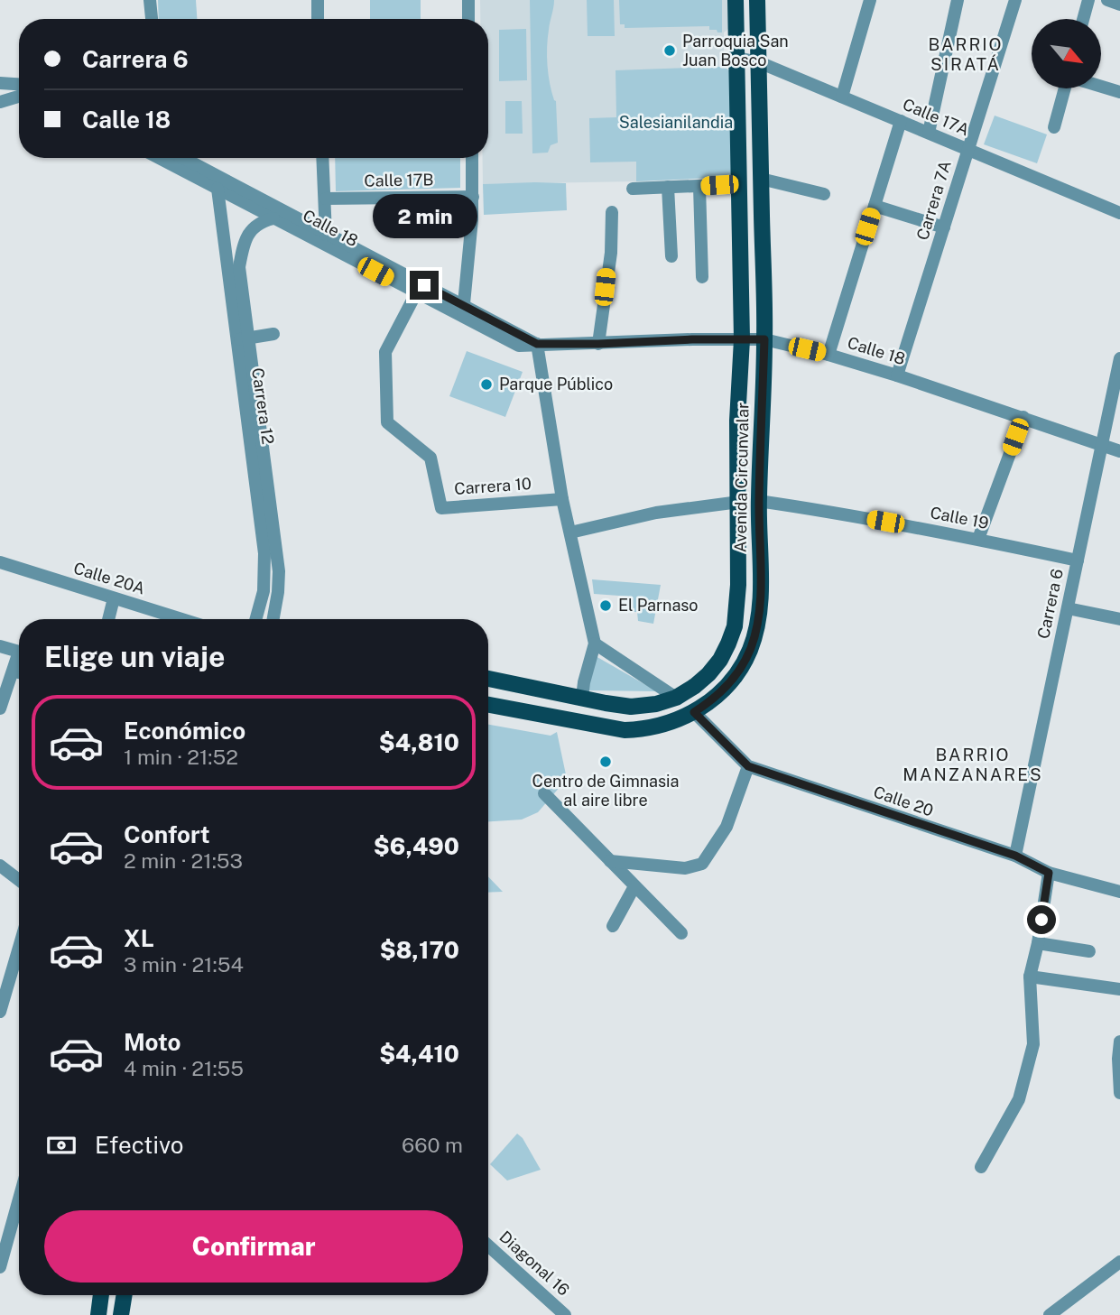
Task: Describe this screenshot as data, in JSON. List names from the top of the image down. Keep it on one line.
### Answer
{"streets":{"main road":["Avenida Circunvalar"],"street":["Calle 17A","Calle 17B","Carrera 7A","Calle 18","Carrera 12","Carrera 10","Calle 19","Calle 20A","Carrera 6","Calle 20","Diagonal 16"]},"crossings":[["Calle 17A","Carrera 7A"],["Calle 17A","Avenida Circunvalar"],["Carrera 7A","Calle 18"],["Calle 18","Carrera 12"],["Calle 18","Avenida Circunvalar"],["Calle 18","Carrera 10"],["Calle 18","Carrera 6"],["Avenida Circunvalar","Calle 19"],["Avenida Circunvalar","Calle 20"],["Calle 19","Carrera 6"],["Carrera 6","Calle 20"]],"districts":["BARRIO SIRATÁ","BARRIO MANZANARES"],"parks":["Salesianilandia"],"places":["Parroquia San Juan Bosco","Parque Público","El Parnaso","Centro de Gimnasia al aire libre"],"north":"bottom right","page":{"banner":["Carrera 6","Calle 18"],"bubble":"2 min","heading":"Elige un viaje","list":[{"name":"Económico","note":"1 min · 21:52","value":"$4,810"},{"name":"Confort","note":"2 min · 21:53","value":"$6,490"},{"name":"XL","note":"3 min · 21:54","value":"$8,170"},{"name":"Moto","note":"4 min · 21:55","value":"$4,410"}],"pay":["Efectivo","660 m"],"buttons":"Confirmar"}}
